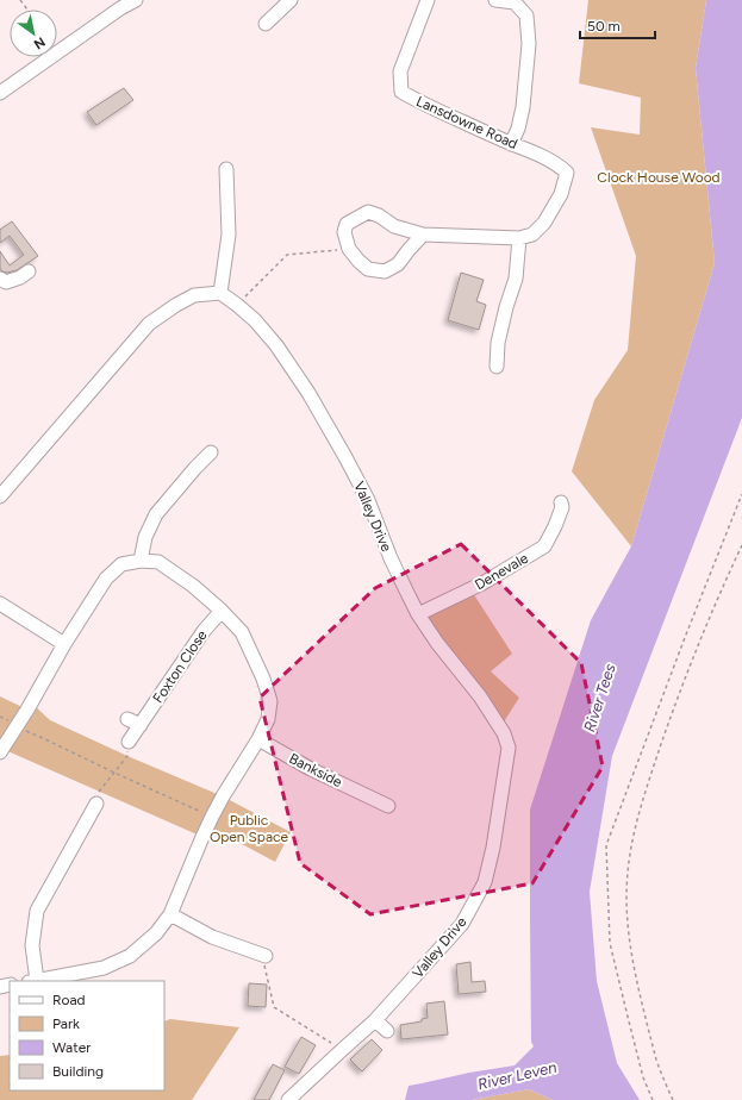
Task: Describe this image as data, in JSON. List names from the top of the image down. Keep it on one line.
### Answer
{"streets":{"street":["Lansdowne Road","Valley Drive","Denevale","Foxton Close","Bankside"]},"crossings":[["Valley Drive","Denevale"]],"water":["River Tees","River Leven"],"parks":["Clock House Wood","Public Open Space"],"legend":["Road","Park","Water","Building"],"scale_bar":"50 m","north":"bottom right"}
